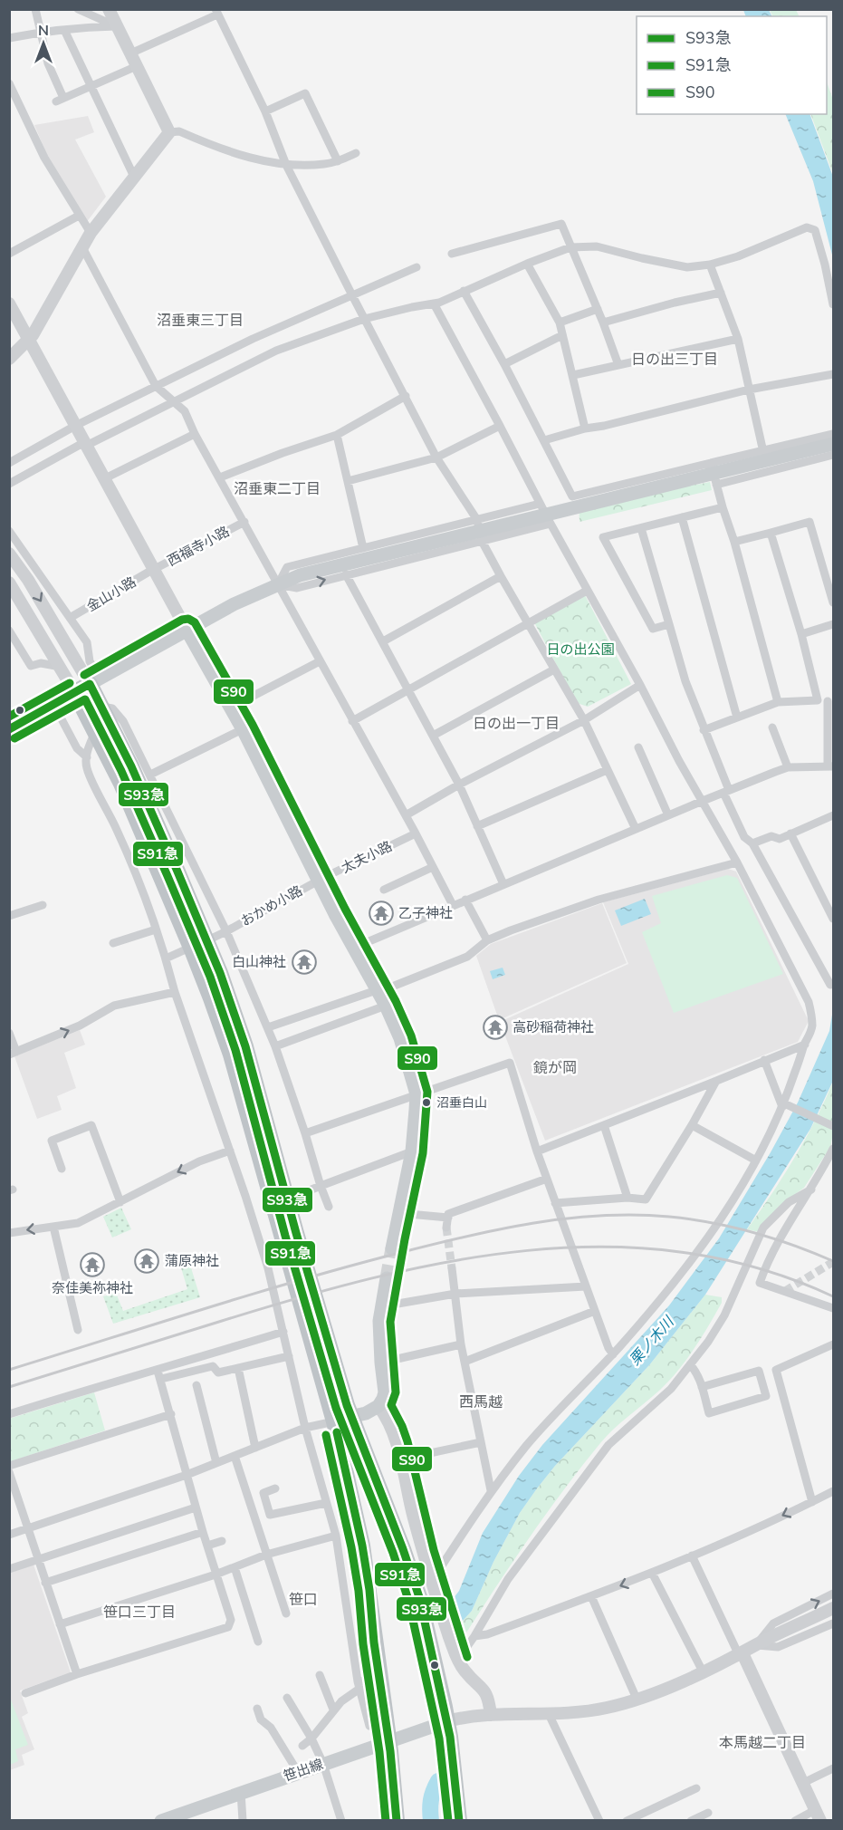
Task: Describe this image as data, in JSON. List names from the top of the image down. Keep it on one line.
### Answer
{"streets":{"main road":["笹出線"],"street":["西福寺小路","金山小路","太夫小路","おかめ小路"]},"crossings":[["西福寺小路","金山小路"],["太夫小路","おかめ小路"]],"districts":["沼垂東三丁目","日の出三丁目","沼垂東二丁目","日の出一丁目","鏡が岡","西馬越","笹口","笹口三丁目","本馬越二丁目"],"water":["栗ノ木川"],"parks":["日の出公園"],"places":{"temple":["乙子神社","白山神社","高砂稲荷神社","蒲原神社","奈佳美祢神社"],"other":["沼垂白山"]},"lines":["transit line S90","transit line S93急","transit line S91急"],"legend":["S93急","S91急","S90"],"north":"top"}
